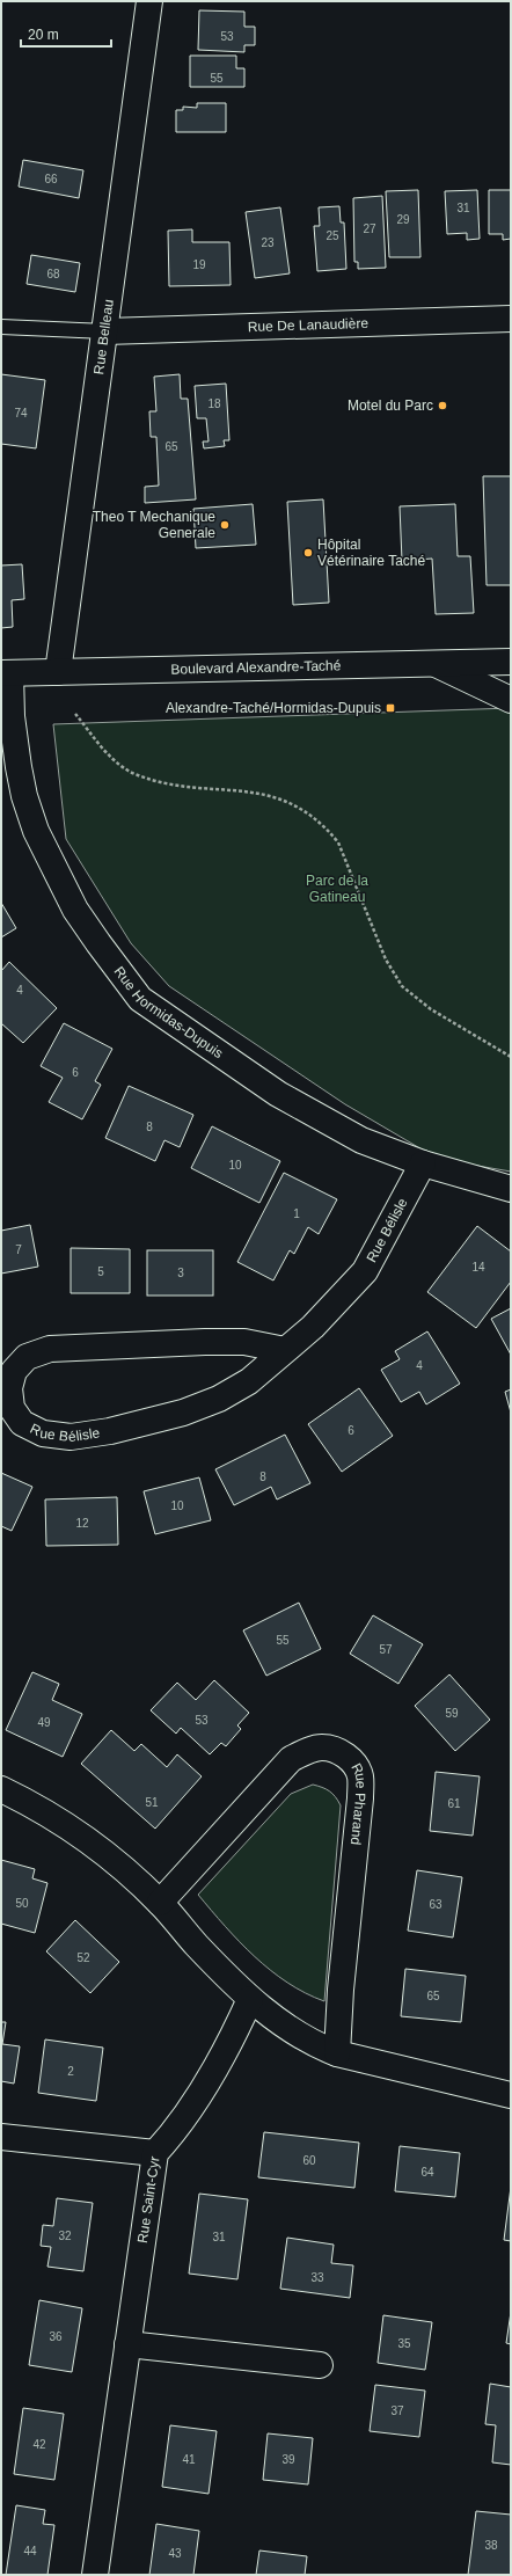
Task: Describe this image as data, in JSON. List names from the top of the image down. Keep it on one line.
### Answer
{"streets":{"street":["Rue De Lanaudière","Rue Belleau","Boulevard Alexandre-Taché","Rue Hormidas-Dupuis","Rue Bélisle","Rue Pharand","Rue Saint-Cyr"]},"crossings":[["Rue De Lanaudière","Rue Belleau"],["Rue Belleau","Boulevard Alexandre-Taché"],["Boulevard Alexandre-Taché","Rue Hormidas-Dupuis"],["Rue Hormidas-Dupuis","Rue Bélisle"]],"parks":["Parc de la Gatineau"],"places":{"other":["Motel du Parc","Theo T Mechanique Generale","Hôpital Vétérinaire Taché"],"transit":["Alexandre-Taché/Hormidas-Dupuis"]},"house_numbers":["53","55","66","31","29","27","25","23","19","68","18","74","65","4","6","8","10","1","7","14","5","3","4","6","8","10","12","55","57","59","53","49","51","61","50","63","52","65","2","60","64","32","31","33","36","35","37","42","41","39","38","44","43"],"scale_bar":"20 m"}
